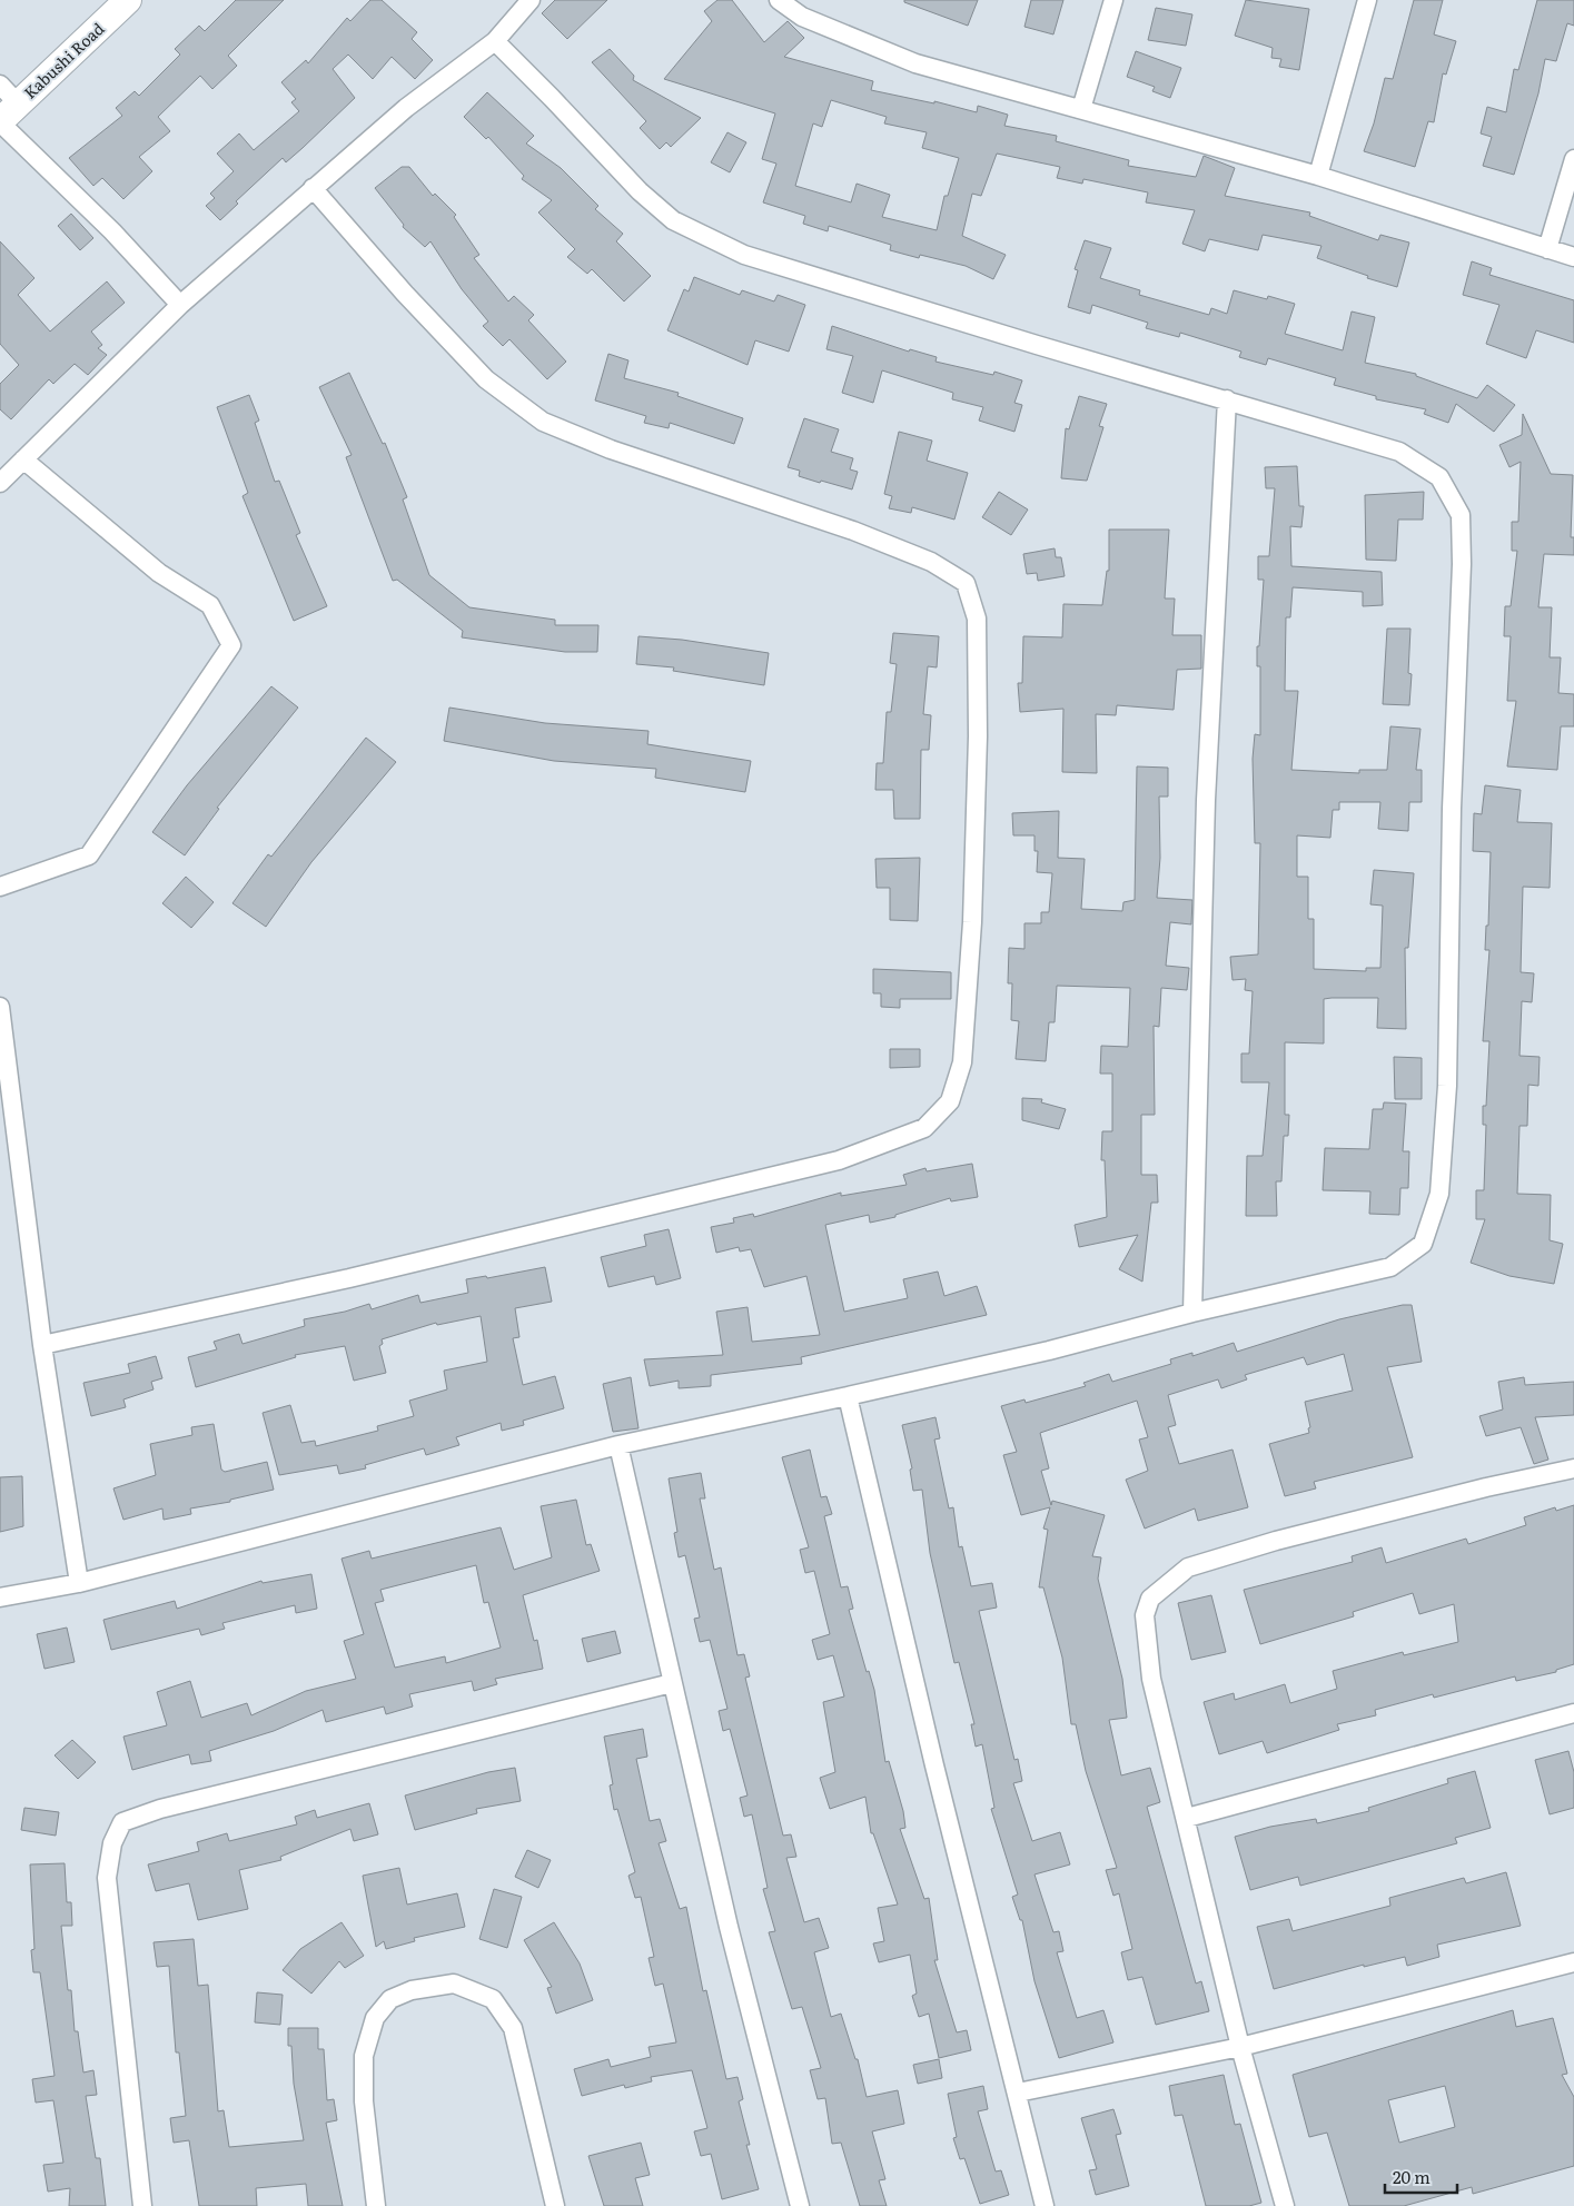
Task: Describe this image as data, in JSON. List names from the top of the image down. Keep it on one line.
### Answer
{"streets":{"main road":["Kabushi Road"]},"scale_bar":"20 m"}
